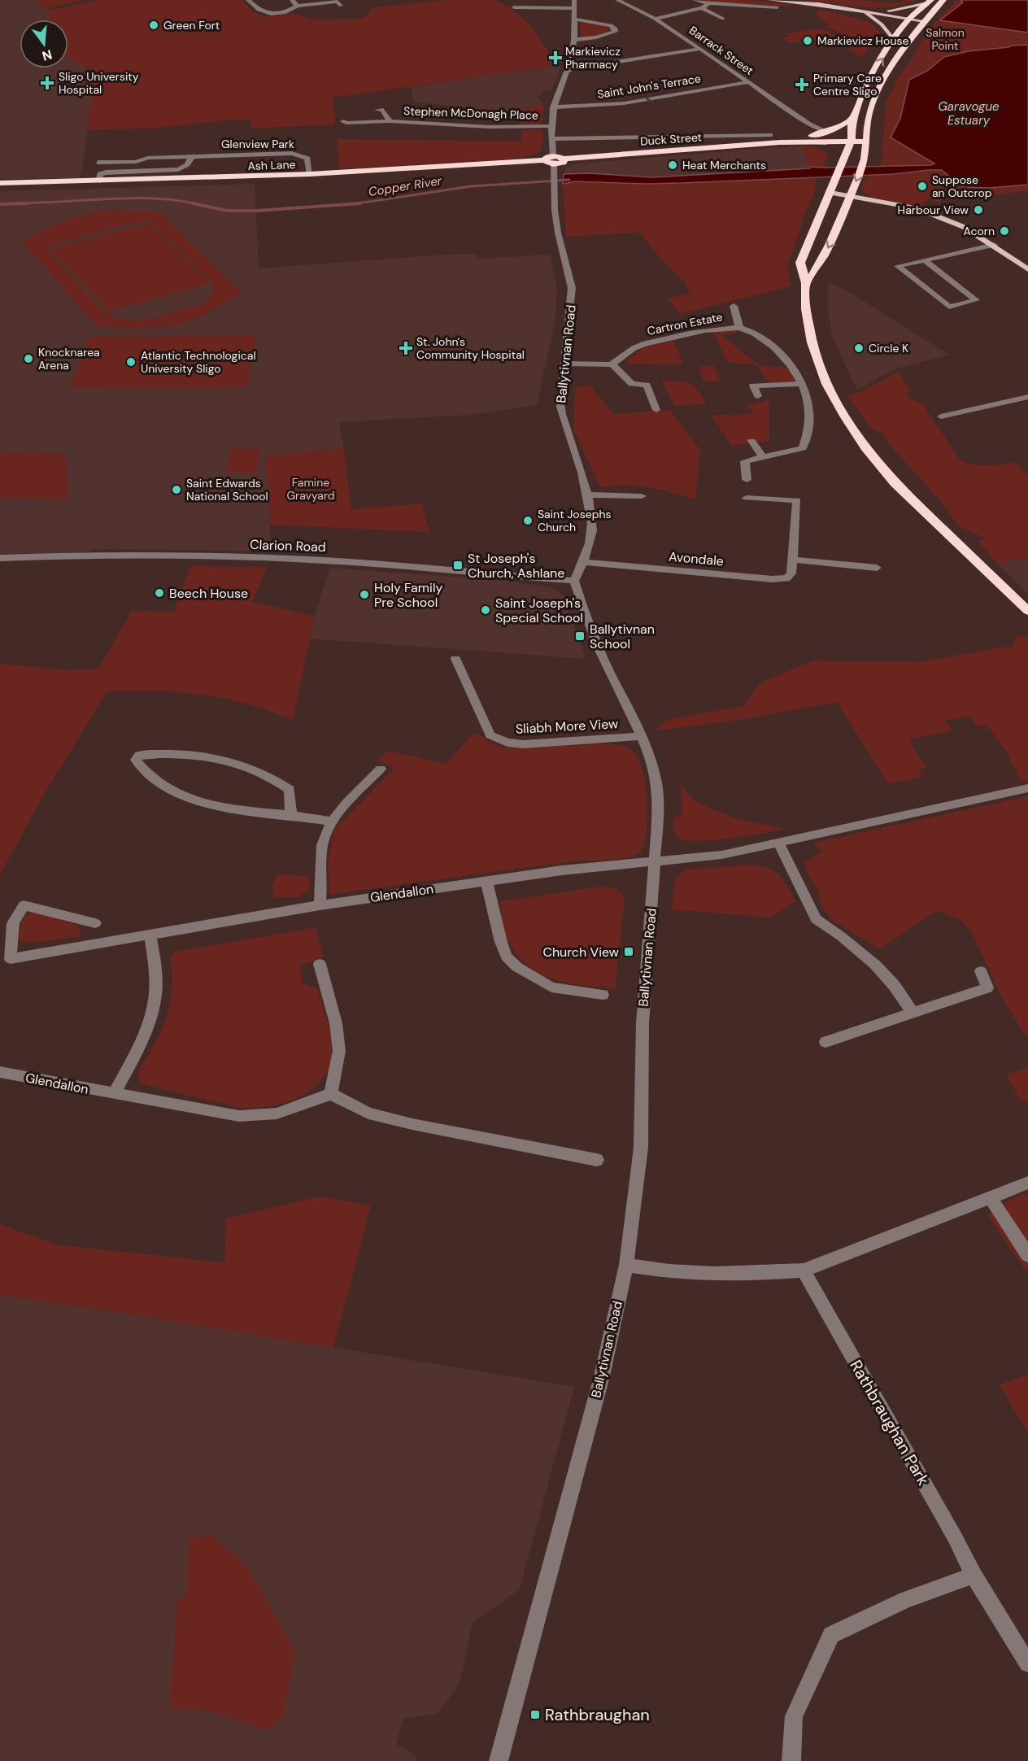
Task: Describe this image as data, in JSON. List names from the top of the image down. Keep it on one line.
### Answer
{"streets":{"highway":["Duck Street","Ash Lane"],"street":["Barrack Street","Saint John's Terrace","Stephen McDonagh Place","Glenview Park","Cartron Estate","Ballytivnan Road","Clarion Road","Avondale","Sliabh More View","Glendallon","Rathbraughan Park"]},"crossings":[["Barrack Street","Saint John's Terrace"],["Saint John's Terrace","Ballytivnan Road"],["Stephen McDonagh Place","Ballytivnan Road"],["Duck Street","Ash Lane"],["Duck Street","Ballytivnan Road"],["Glenview Park","Ash Lane"],["Ash Lane","Ballytivnan Road"],["Ballytivnan Road","Clarion Road"],["Ballytivnan Road","Avondale"],["Ballytivnan Road","Sliabh More View"],["Ballytivnan Road","Glendallon"]],"water":["Garavogue Estuary","Copper River"],"parks":["Salmon Point","Famine Gravyard"],"places":{"other":["Green Fort","Markievicz House","Heat Merchants","Suppose an Outcrop","Harbour View","Acorn","Circle K","Knocknarea Arena","Atlantic Technological University Sligo","Saint Edwards National School","Saint Josephs Church","Beech House","Holy Family Pre School","Saint Joseph's Special School"],"health":["Markievicz Pharmacy","Sligo University Hospital","Primary Care Centre Sligo","St. John's Community Hospital"],"transit":["St Joseph's Church, Ashlane","Ballytivnan School","Church View","Rathbraughan"]},"north":"bottom"}
